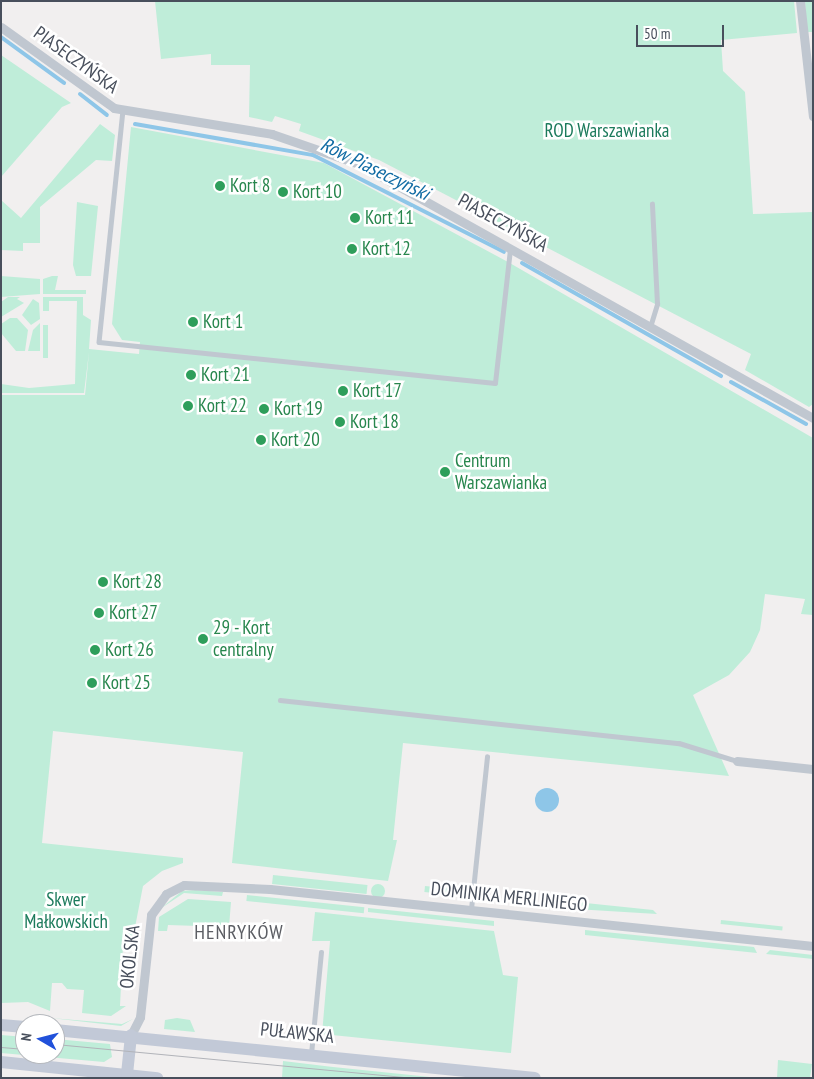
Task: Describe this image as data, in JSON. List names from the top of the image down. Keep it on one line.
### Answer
{"streets":{"main road":["PUŁAWSKA"],"street":["PIASECZYŃSKA","DOMINIKA MERLINIEGO","OKOLSKA"]},"crossings":[["DOMINIKA MERLINIEGO","OKOLSKA"],["OKOLSKA","PUŁAWSKA"]],"districts":["HENRYKÓW"],"water":["Rów Piaseczyński"],"parks":["ROD Warszawianka","Skwer Małkowskich"],"places":["Kort 8","Kort 10","Kort 11","Kort 12","Kort 1","Kort 21","Kort 17","Kort 22","Kort 19","Kort 18","Kort 20","Centrum Warszawianka","Kort 28","Kort 27","29 - Kort centralny","Kort 26","Kort 25"],"scale_bar":"50 m","north":"left"}
